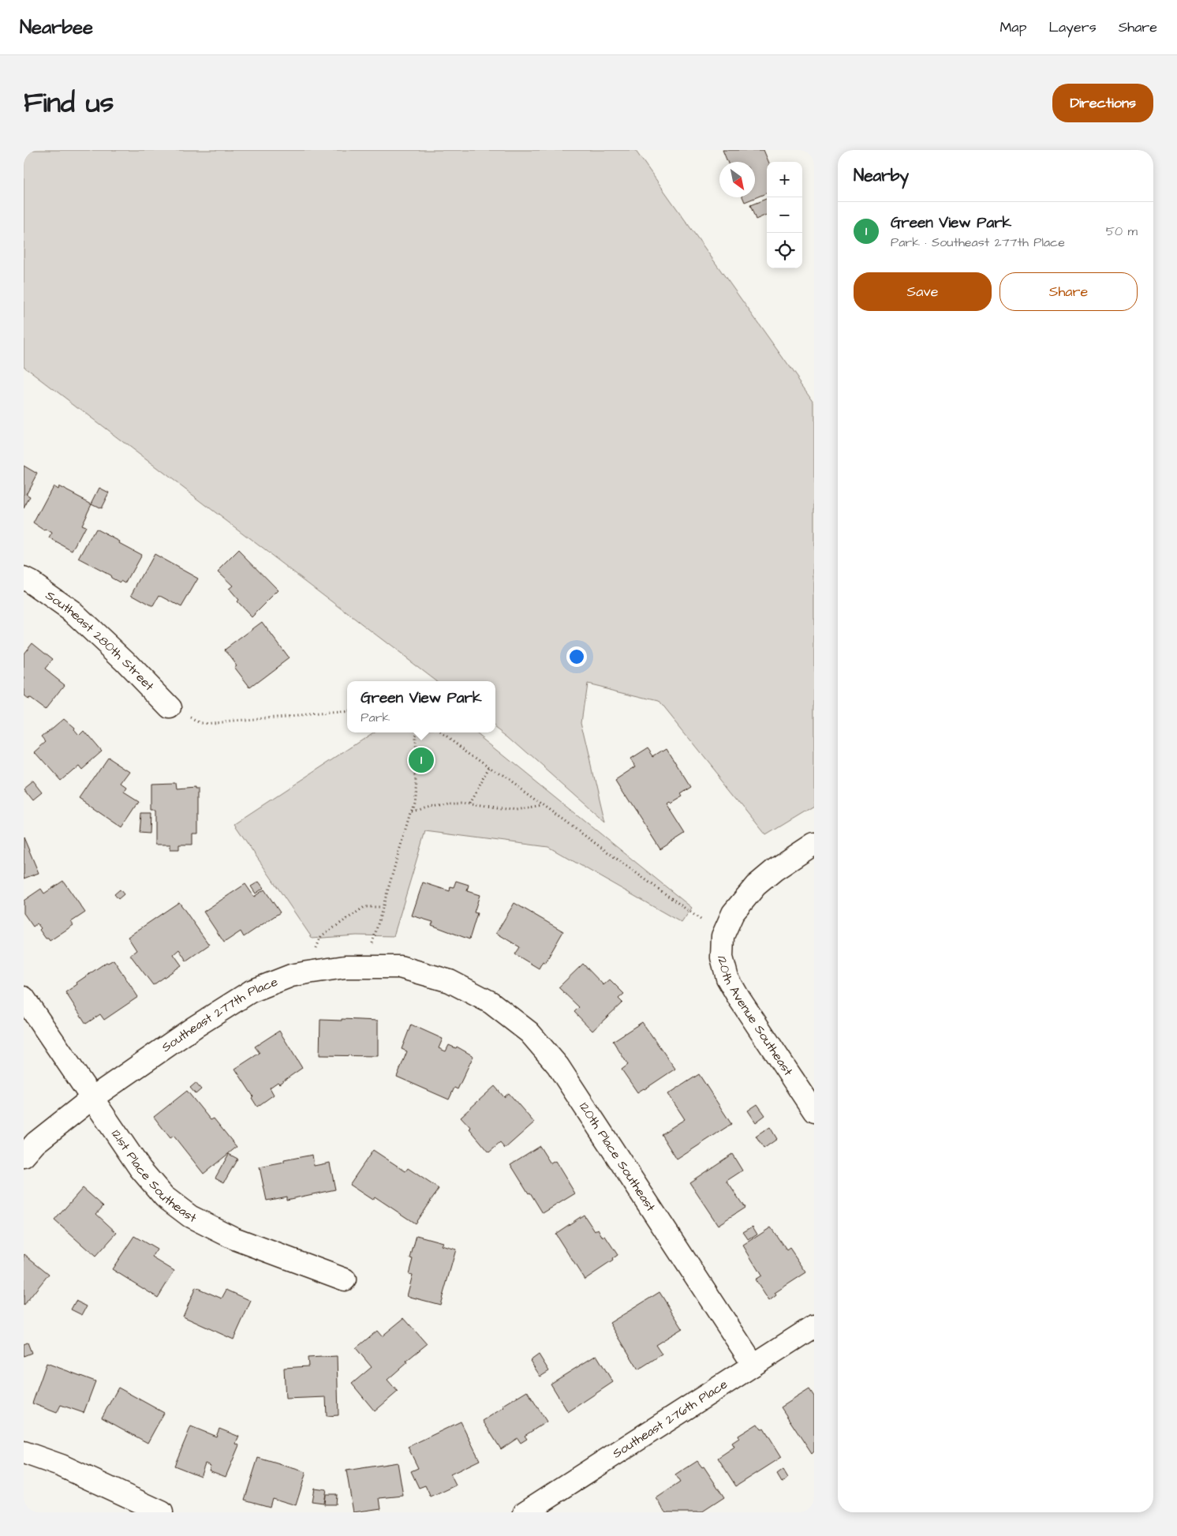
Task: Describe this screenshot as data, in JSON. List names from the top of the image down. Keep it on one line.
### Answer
{"streets":{"street":["Southeast 280th Street","120th Avenue Southeast","Southeast 277th Place","120th Place Southeast","121st Place Southeast","Southeast 276th Place"]},"crossings":[["Southeast 277th Place","120th Place Southeast"],["Southeast 277th Place","121st Place Southeast"],["120th Place Southeast","Southeast 276th Place"]],"north":"bottom right","page":{"header":"Nearbee","nav":["Map","Layers","Share"],"title":"Find us","buttons":["Directions",["Save","Share"]],"heading":"Nearby","map_buttons":["+","−"],"list":[{"mark":"1","name":"Green View Park","note":"Park · Southeast 277th Place","value":"50 m"}],"popup":["Green View Park","Park"],"pins":"1"}}
